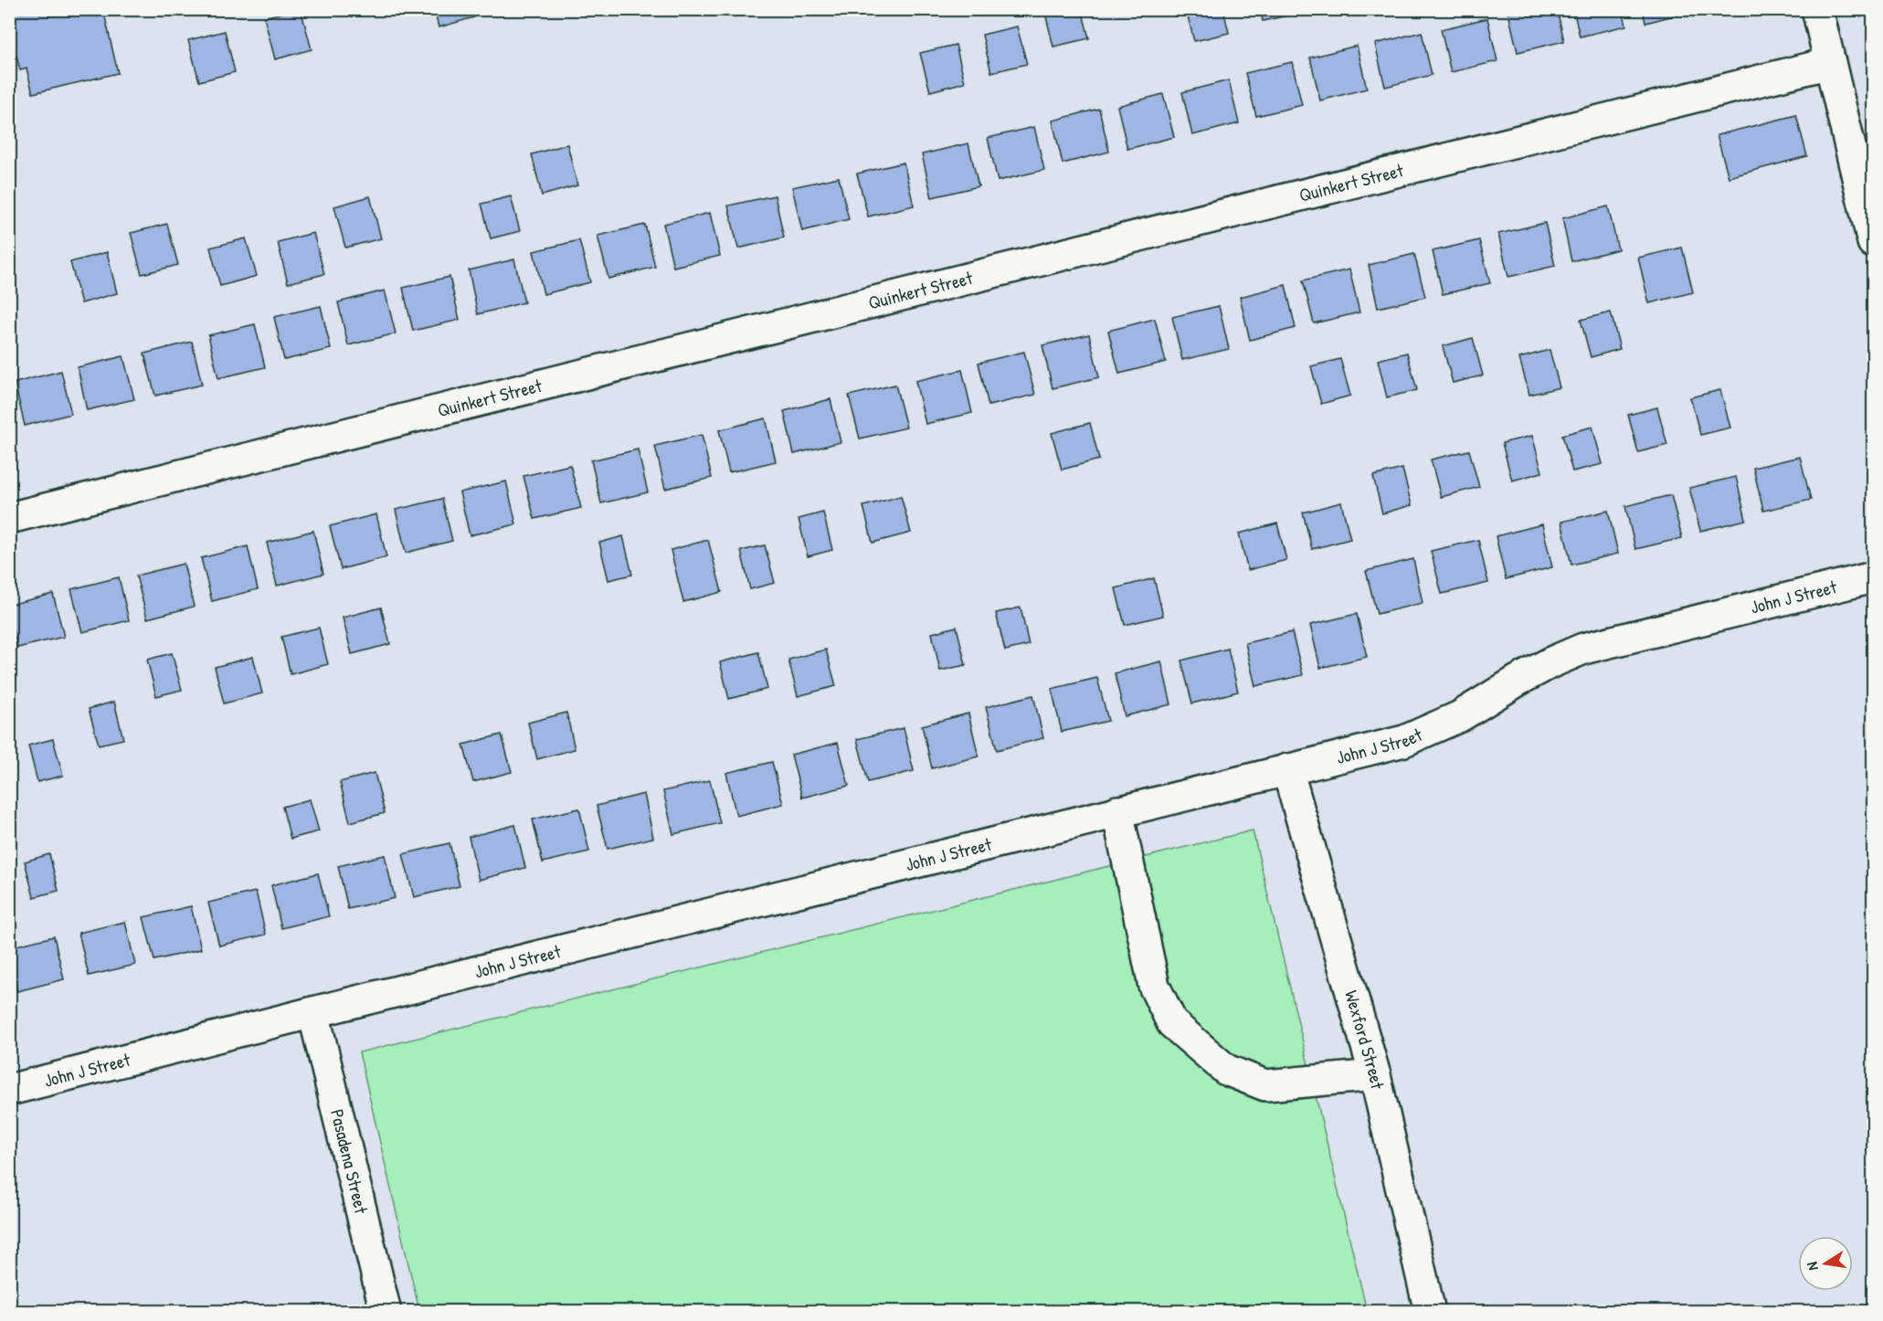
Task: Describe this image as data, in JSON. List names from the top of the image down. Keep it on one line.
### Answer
{"streets":{"street":["Quinkert Street","John J Street","Wexford Street","Pasadena Street"]},"crossings":[["John J Street","Wexford Street"],["John J Street","Pasadena Street"]],"north":"left"}
